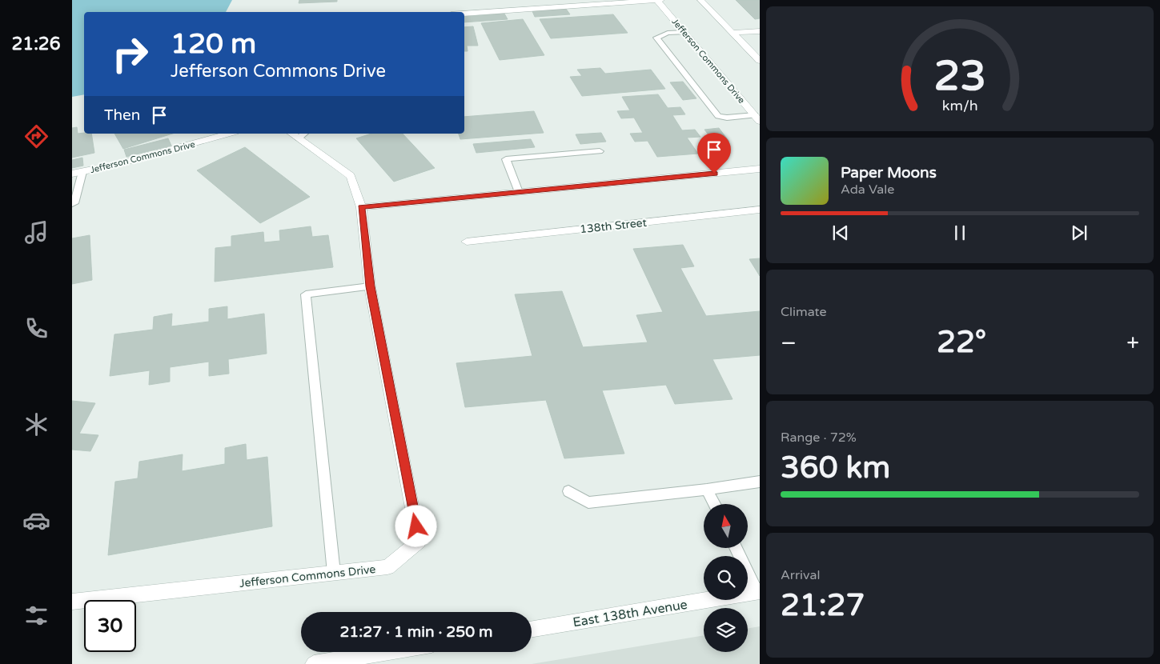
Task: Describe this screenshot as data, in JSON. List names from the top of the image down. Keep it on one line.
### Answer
{"streets":{"street":["Jefferson Commons Drive","138th Street","East 138th Avenue"]},"north":"top","page":{"tabs":"21:26","turn":["120 m","Jefferson Commons Drive"],"then":"Then","song":["Paper Moons","Ada Vale"],"tile":["Climate",["Range · 72%","360 km"],["Arrival","21:27"]],"heat":["−","22°","+"],"limit":"30","trip":"21:27 · 1 min · 250 m","gauge":["23","km/h"]}}
